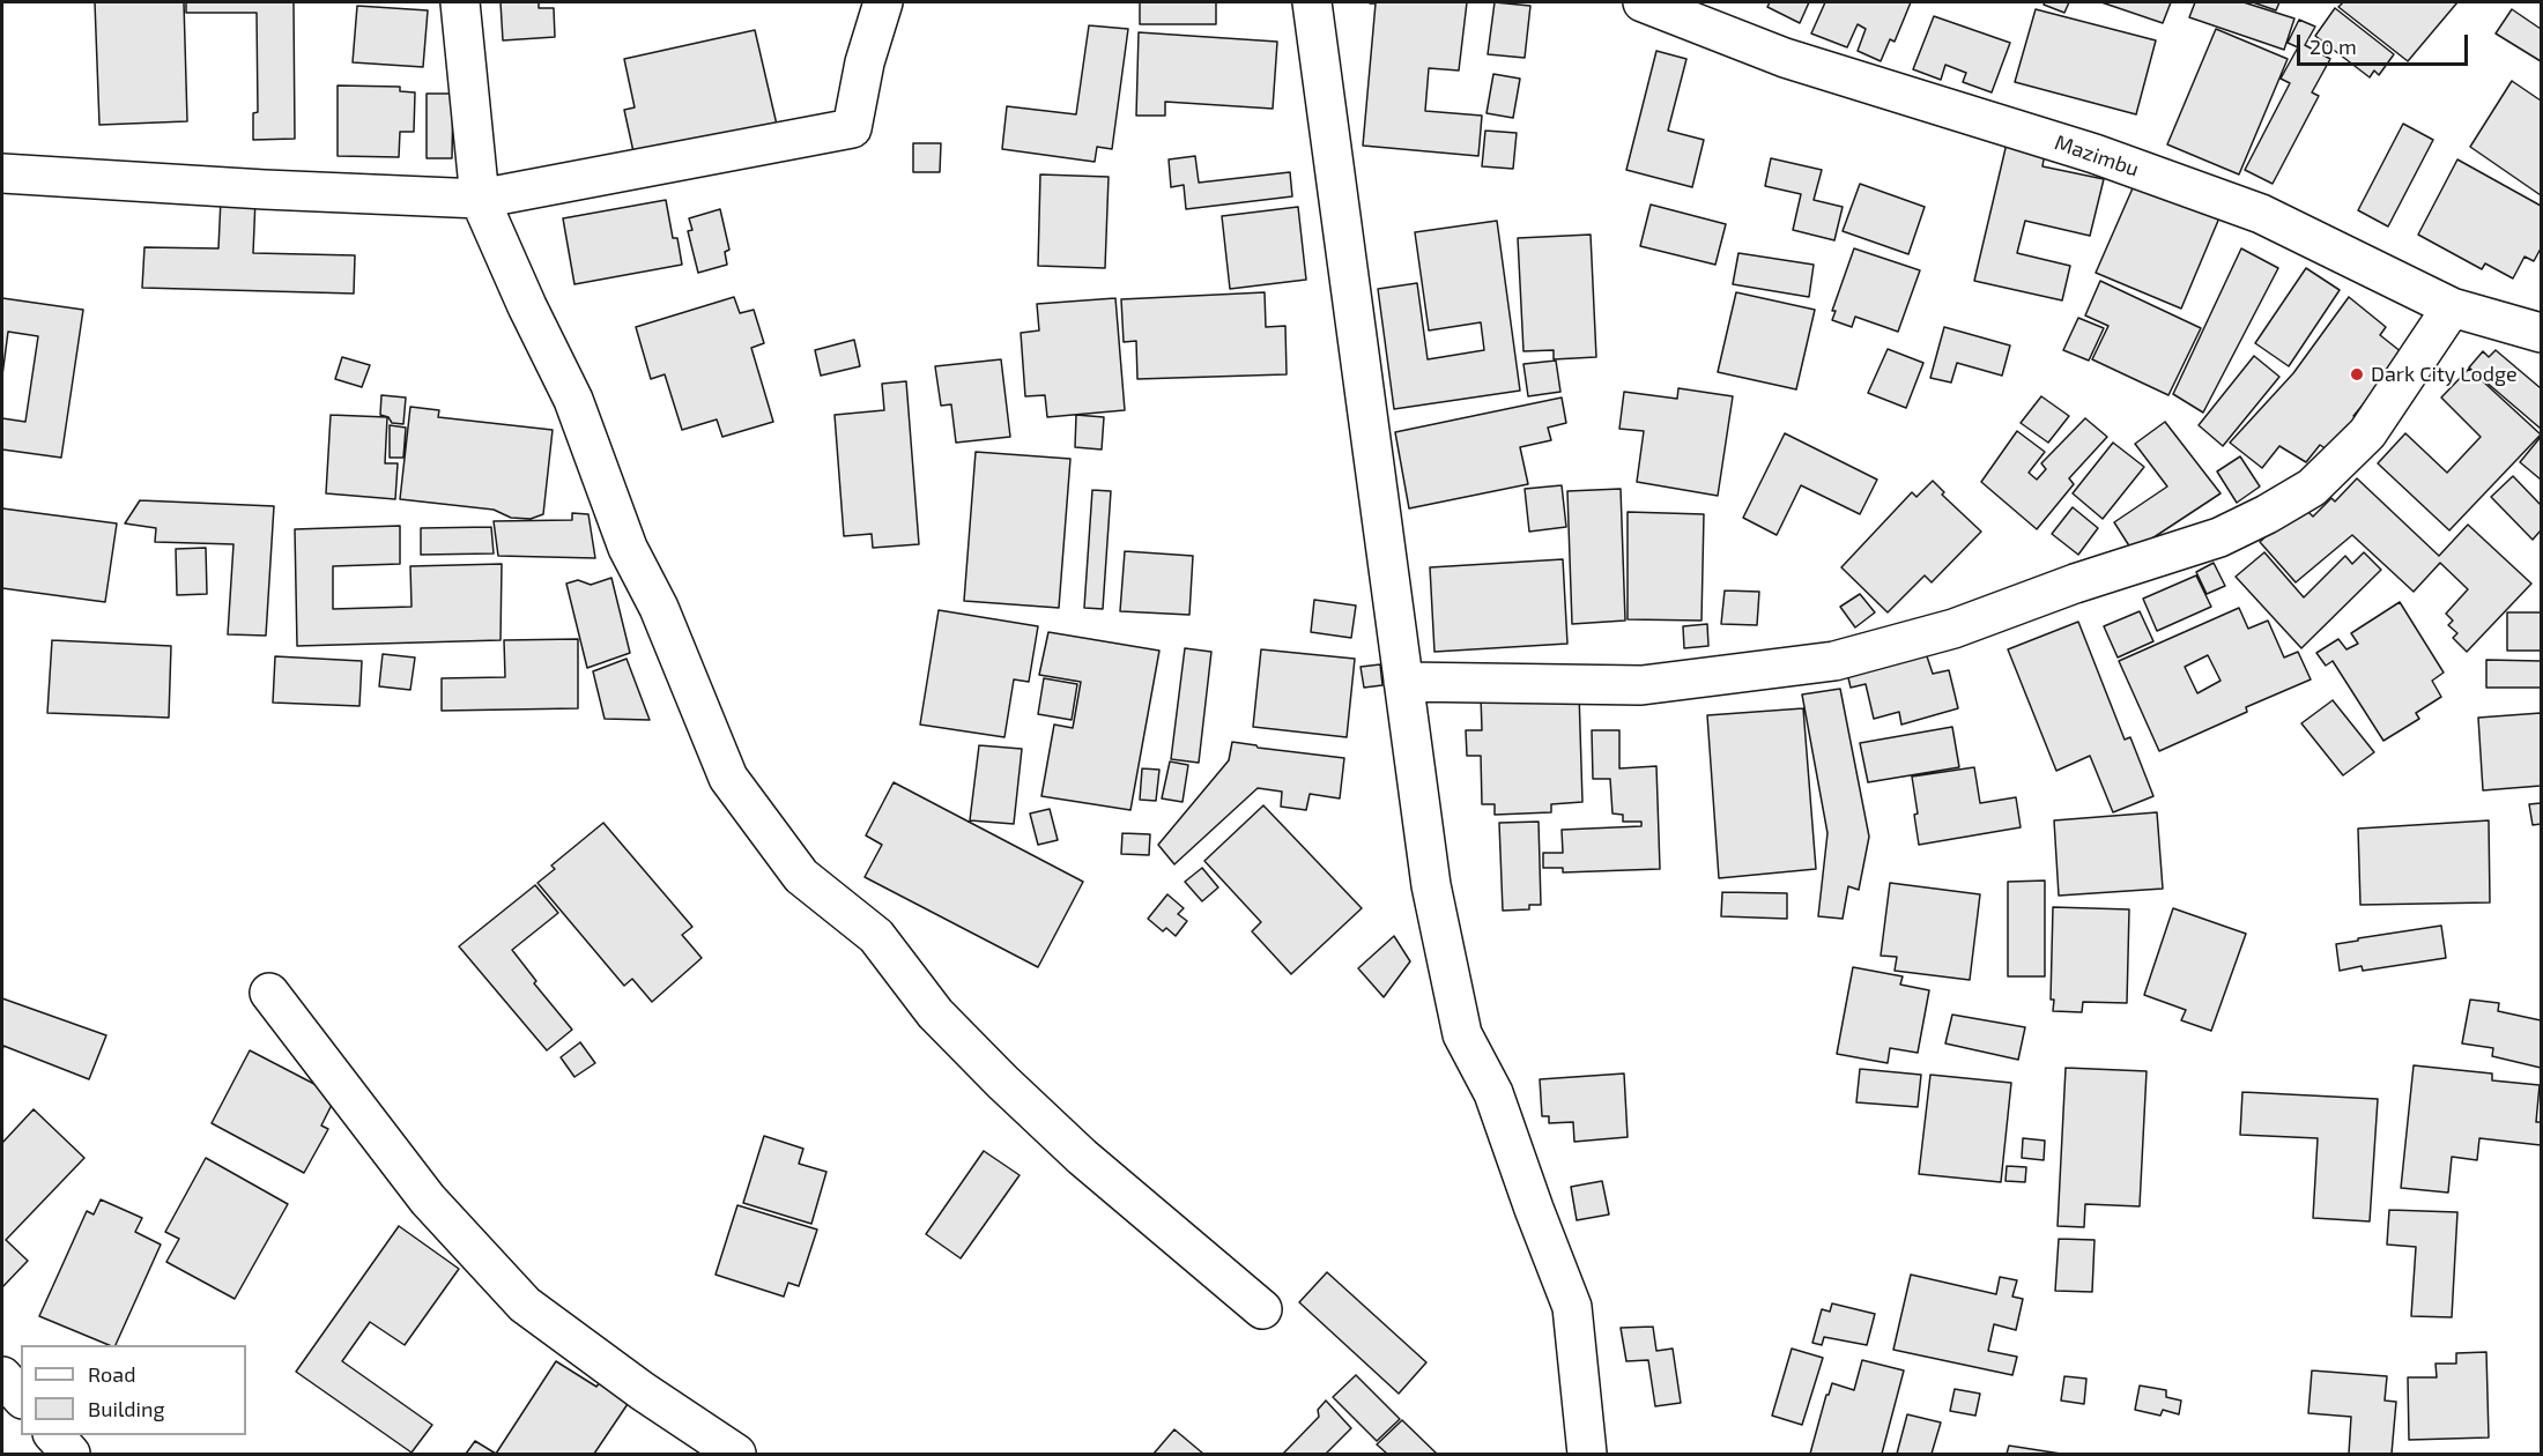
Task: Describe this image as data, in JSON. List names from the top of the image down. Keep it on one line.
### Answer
{"streets":{"street":["Mazimbu"]},"places":["Dark City Lodge"],"legend":["Road","Building"],"scale_bar":"20 m"}
